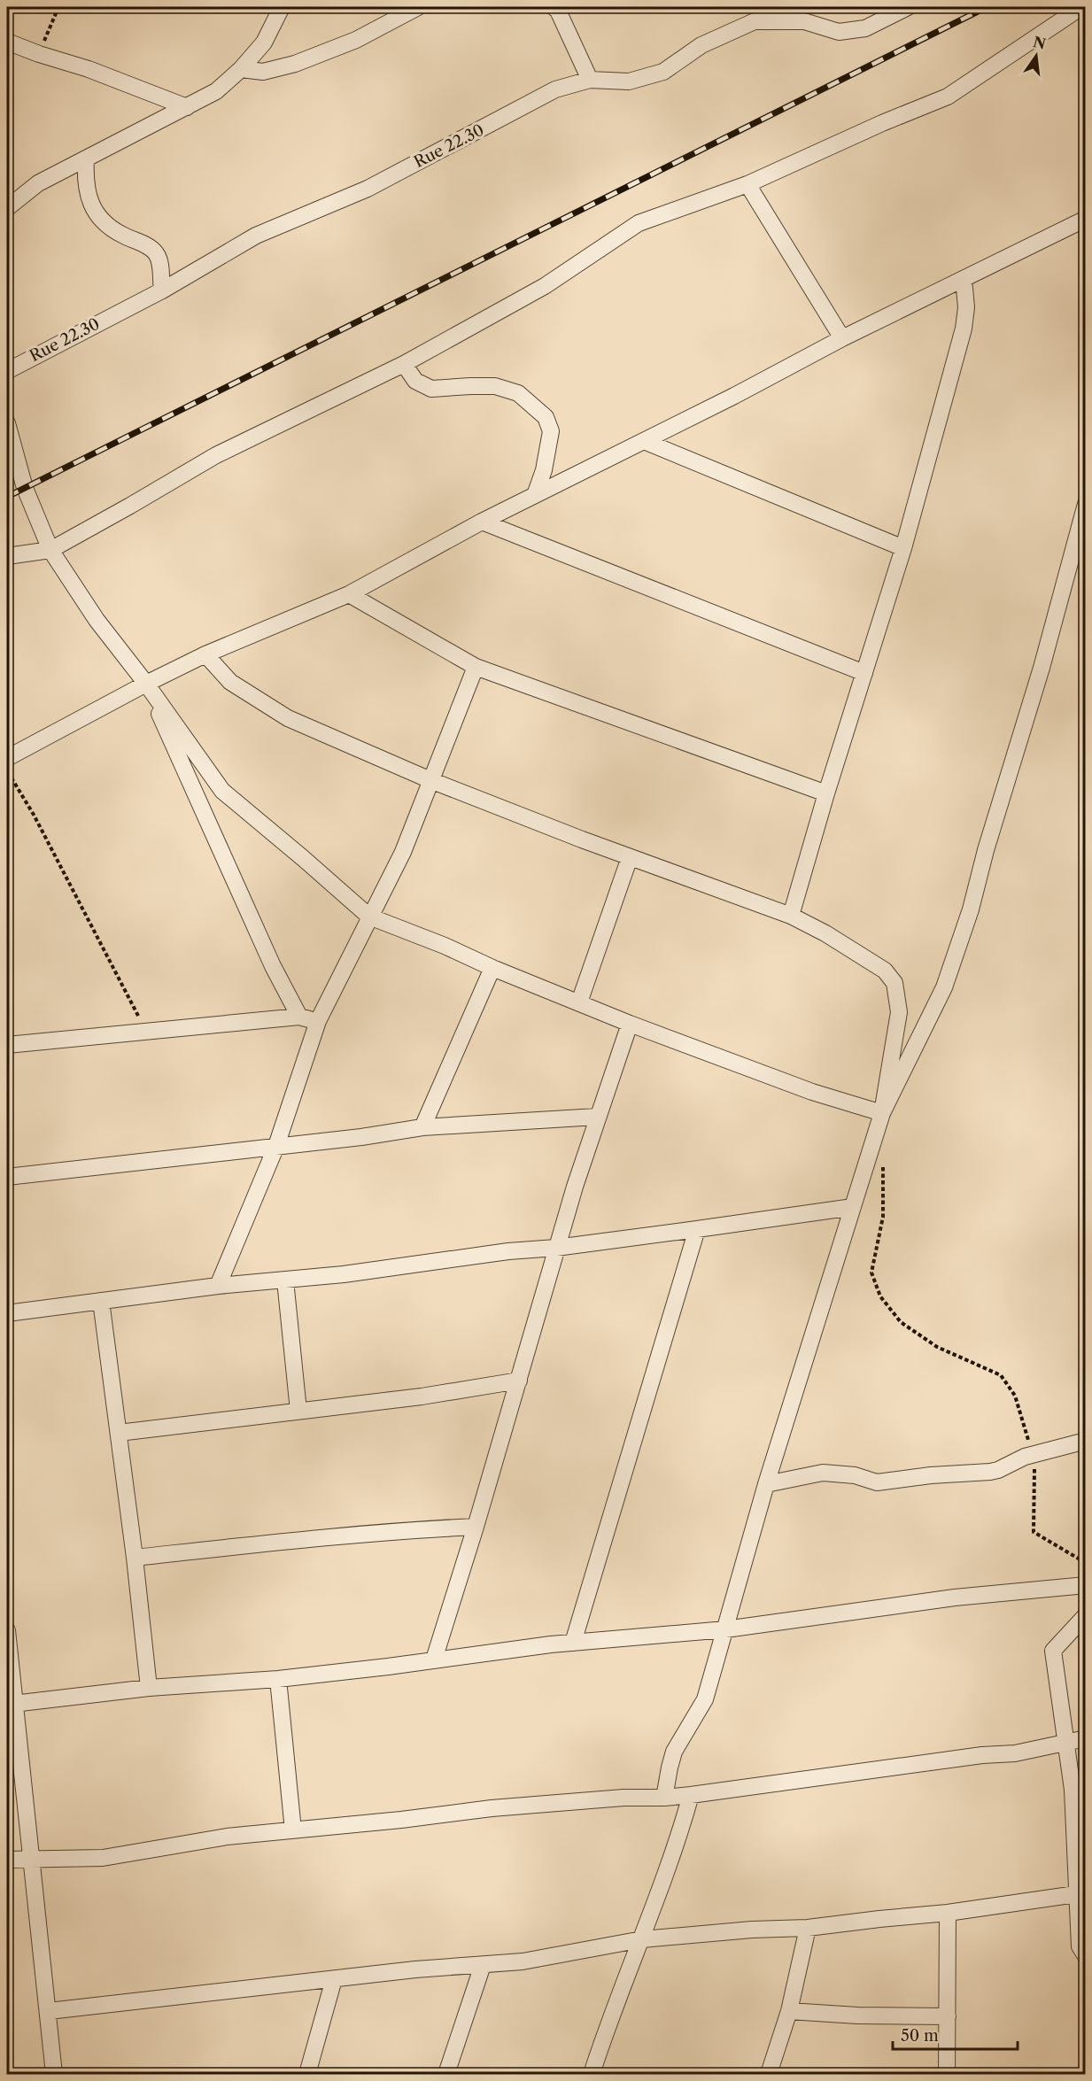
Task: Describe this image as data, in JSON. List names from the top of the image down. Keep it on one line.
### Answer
{"streets":{"street":["Rue 22.30"]},"scale_bar":"50 m","north":"top"}
